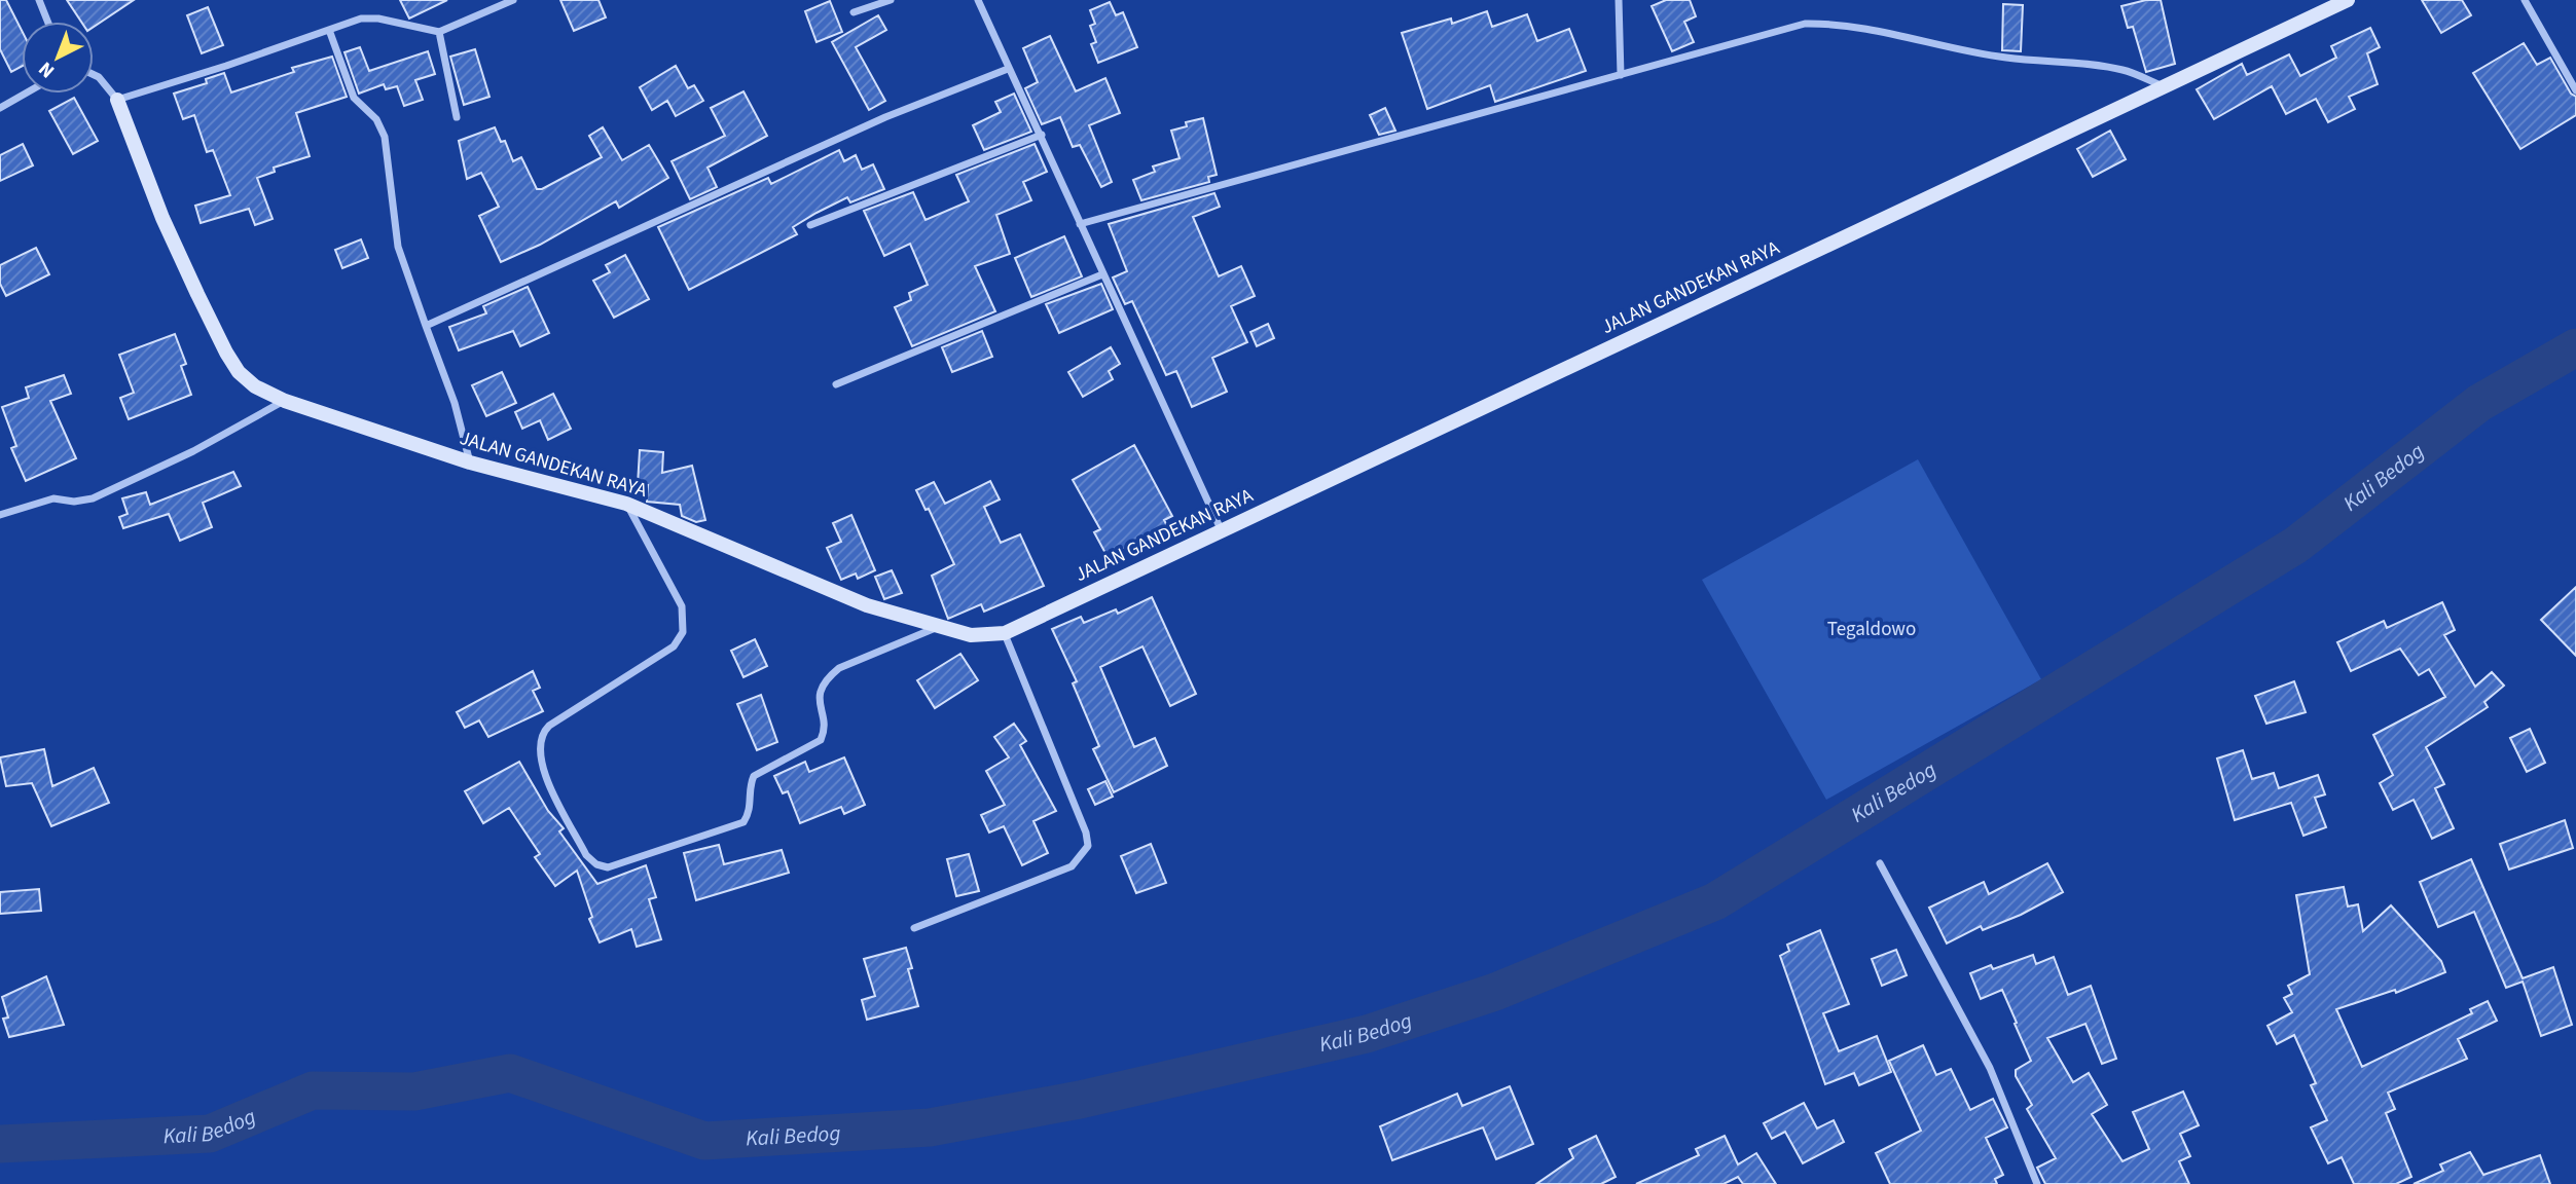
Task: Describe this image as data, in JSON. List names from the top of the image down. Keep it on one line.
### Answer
{"streets":{"street":["JALAN GANDEKAN RAYA"]},"water":["Kali Bedog"],"parks":["Tegaldowo"],"north":"bottom left"}
